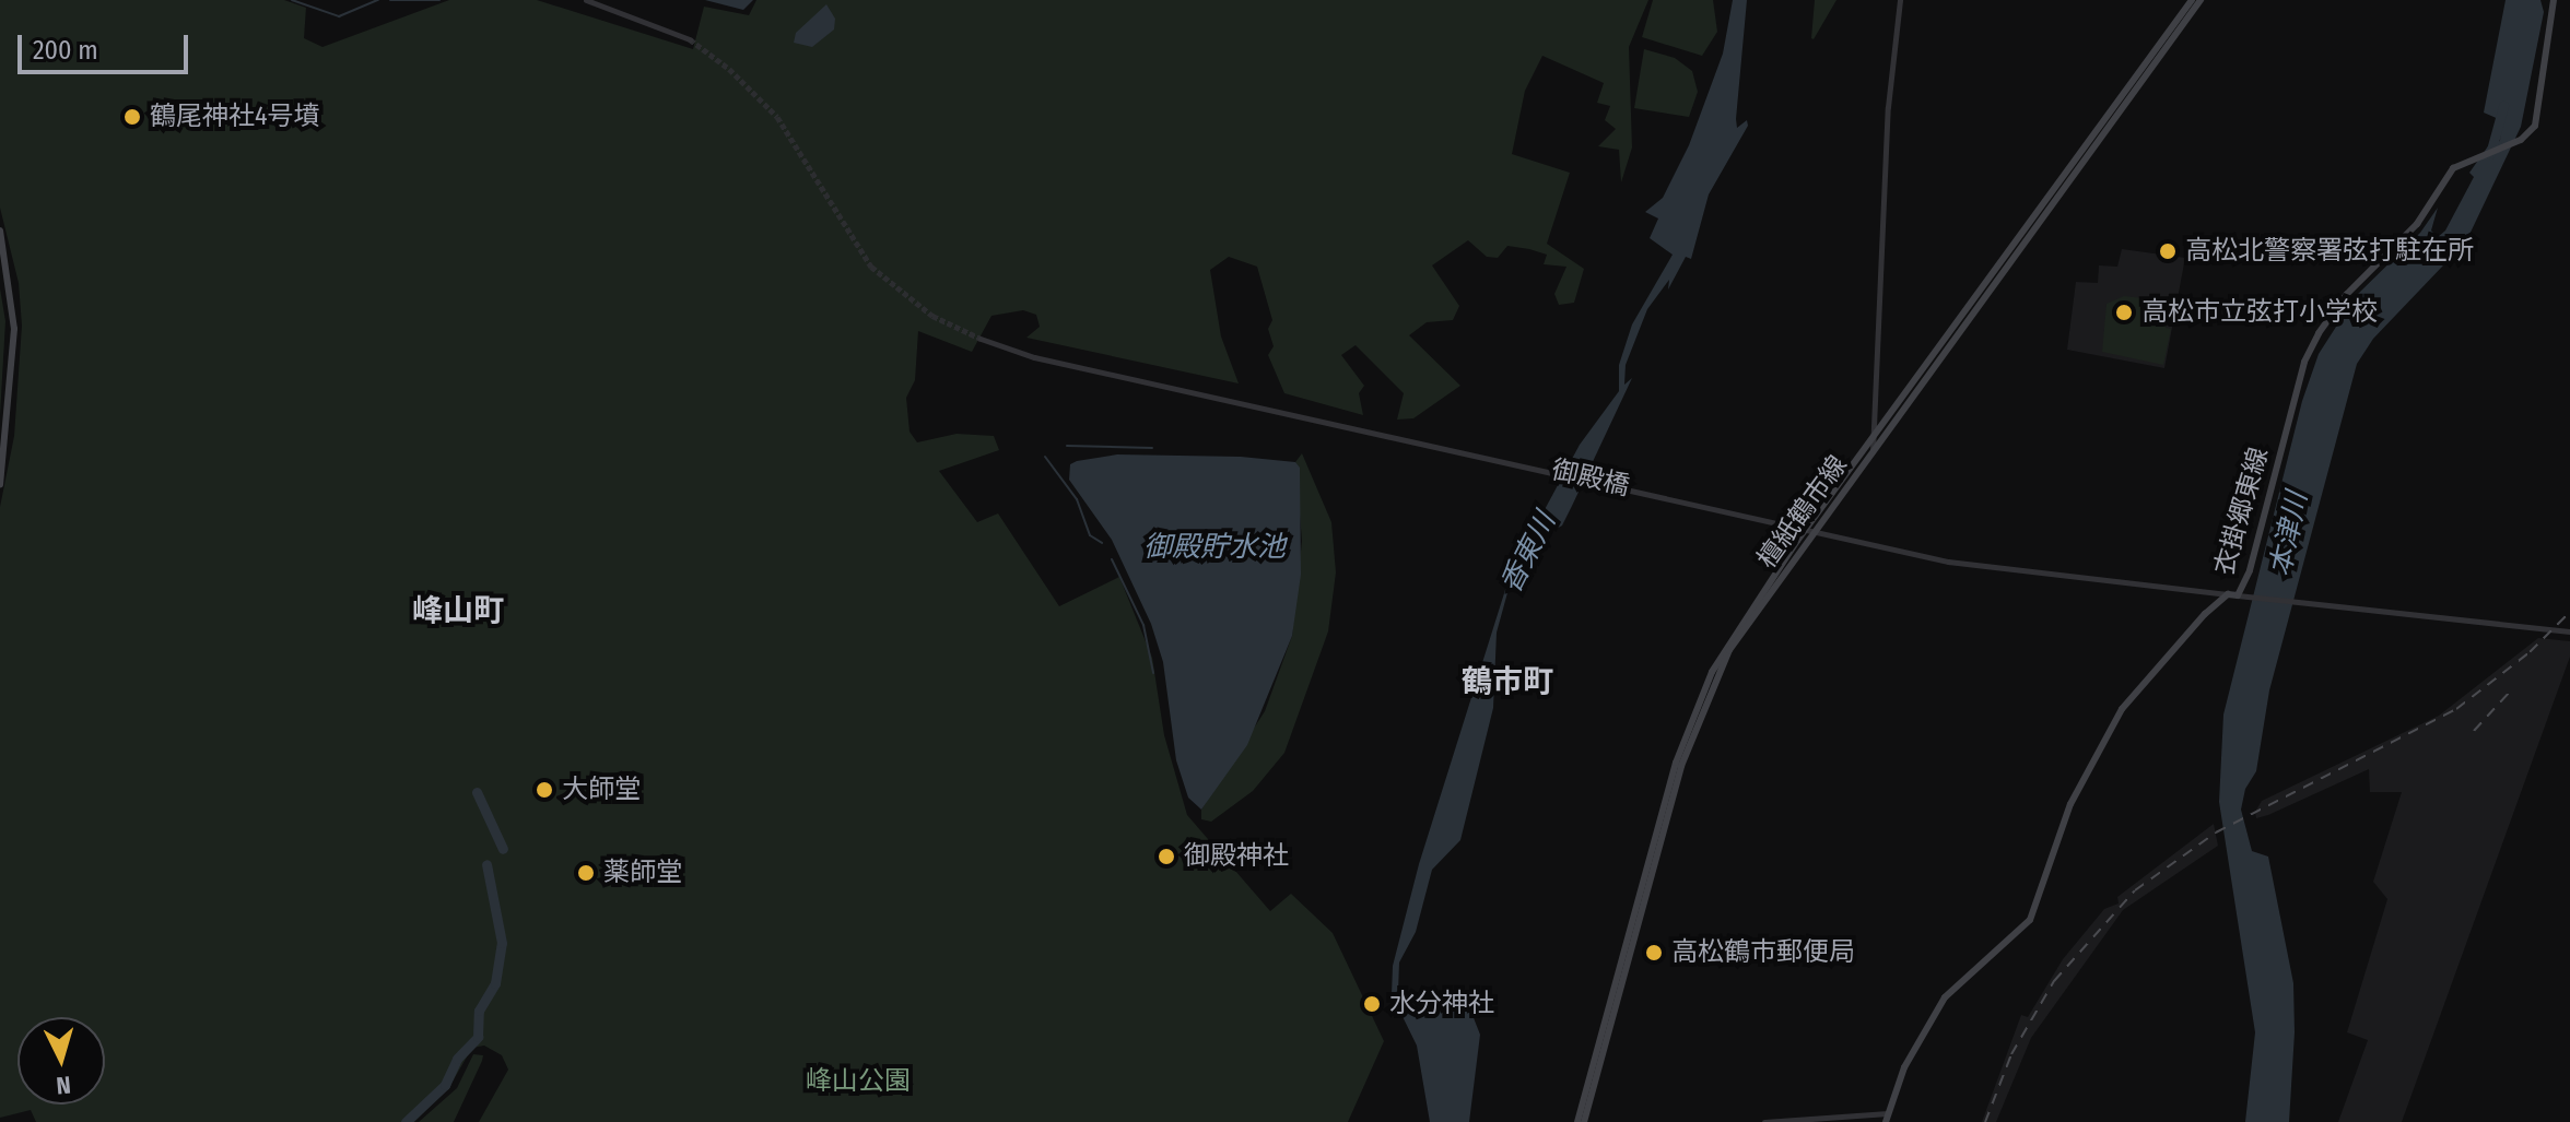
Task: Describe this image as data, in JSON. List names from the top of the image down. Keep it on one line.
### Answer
{"streets":{"main road":["衣掛郷東線","檀紙鶴市線"],"street":["御殿橋"]},"crossings":[["御殿橋","衣掛郷東線"],["御殿橋","檀紙鶴市線"]],"districts":["峰山町","鶴市町"],"water":["本津川","御殿貯水池","香東川"],"parks":["峰山公園"],"places":["鶴尾神社4号墳","高松北警察署弦打駐在所","高松市立弦打小学校","大師堂","御殿神社","薬師堂","高松鶴市郵便局","水分神社"],"scale_bar":"200 m","north":"bottom"}
